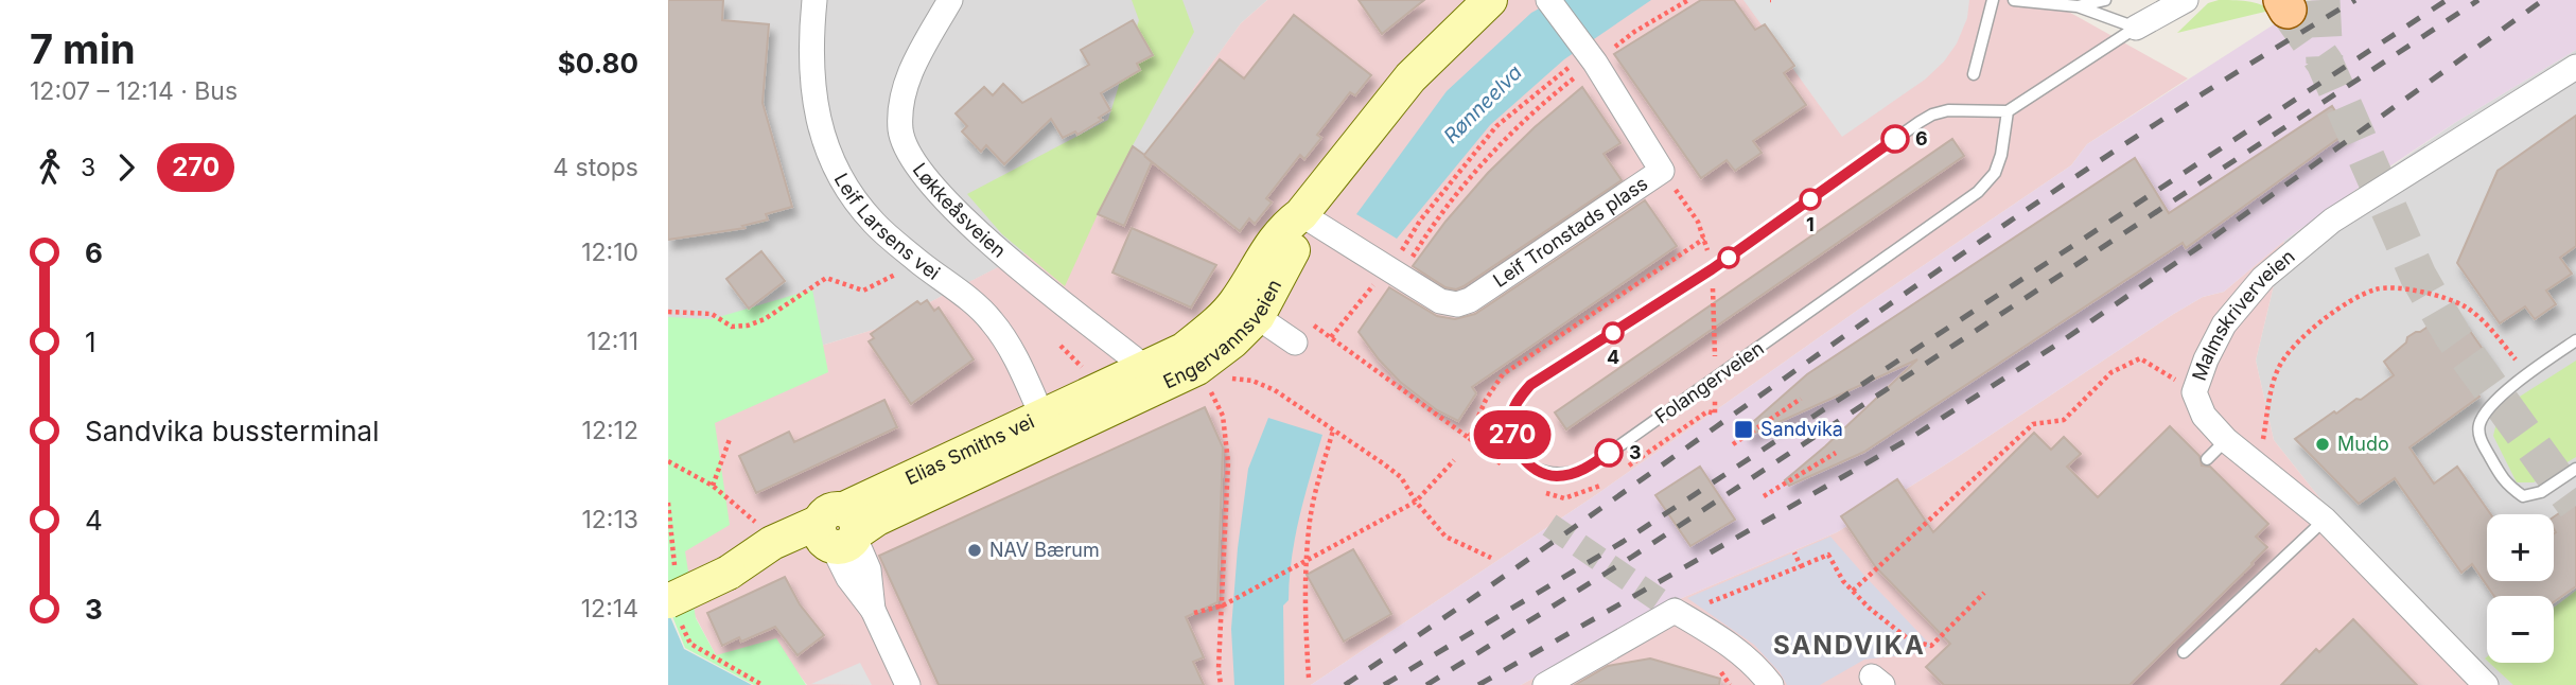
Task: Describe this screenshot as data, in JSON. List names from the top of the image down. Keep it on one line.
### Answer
{"streets":{"main road":["Engervannsveien","Elias Smiths vei"],"street":["Løkkeåsveien","Leif Larsens vei","Leif Tronstads plass","Malmskriverveien"],"lane":["Folangerveien"]},"crossings":[["Løkkeåsveien","Engervannsveien"],["Leif Larsens vei","Elias Smiths vei"],["Leif Tronstads plass","Engervannsveien"],["Engervannsveien","Elias Smiths vei"]],"districts":["SANDVIKA"],"water":["Rønneelva"],"places":{"other":["6","1","4","Mudo","3","NAV Bærum"],"transit":["Sandvika"]},"lines":["bus line 270"],"page":{"heading":["7 min","12:07 – 12:14 · Bus","$0.80"],"on_map":"270","legs":["3","270","4 stops"],"list":[{"name":"6","value":"12:10"},{"name":"1","value":"12:11"},{"name":"Sandvika bussterminal","value":"12:12"},{"name":"4","value":"12:13"},{"name":"3","value":"12:14"}],"map_buttons":["+","−"]}}
